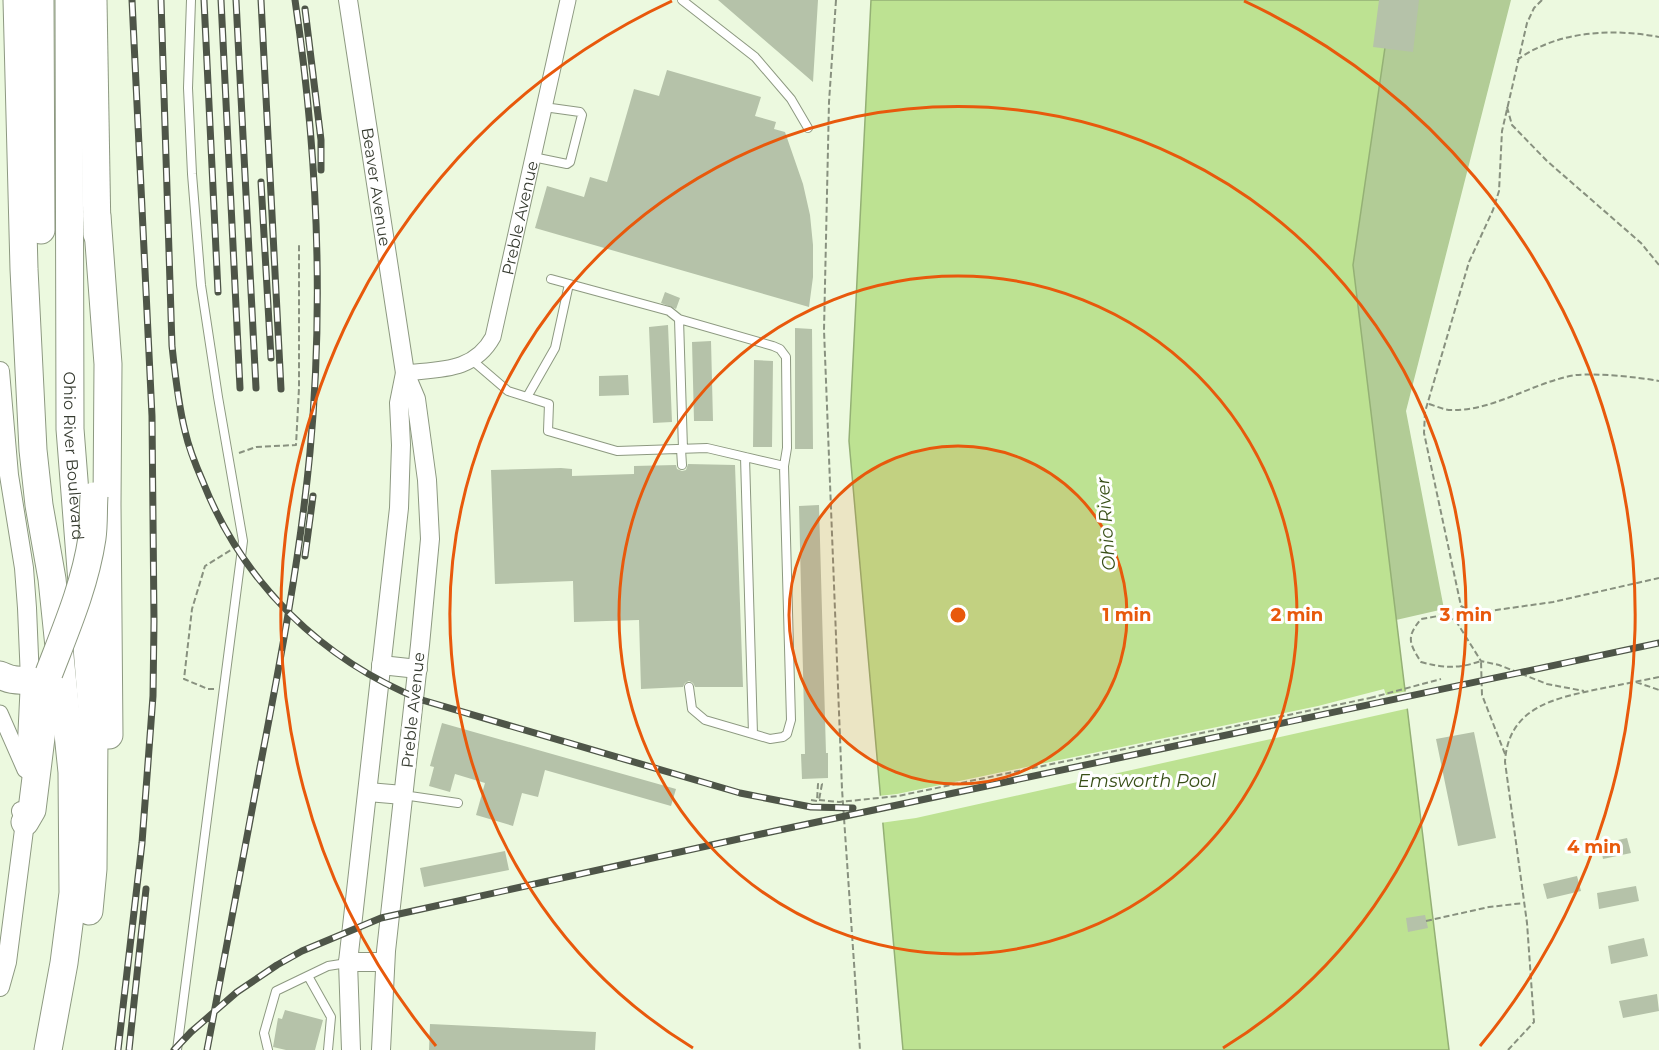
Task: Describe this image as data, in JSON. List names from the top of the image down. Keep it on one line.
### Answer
{"streets":{"highway":["Ohio River Boulevard"],"street":["Beaver Avenue","Preble Avenue"]},"crossings":[["Beaver Avenue","Preble Avenue"]],"water":["Ohio River","Emsworth Pool"],"rings":["1 min","2 min","3 min","4 min"]}
